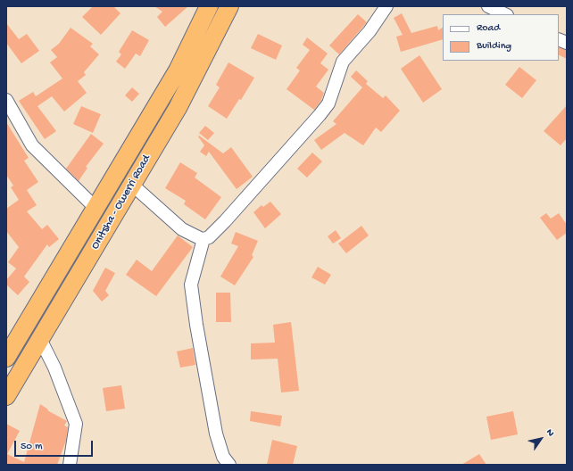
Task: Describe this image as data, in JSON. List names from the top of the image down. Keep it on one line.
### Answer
{"streets":{"highway":["Onitsha - Owerri Road"]},"legend":["Road","Building"],"scale_bar":"50 m","north":"top right"}
